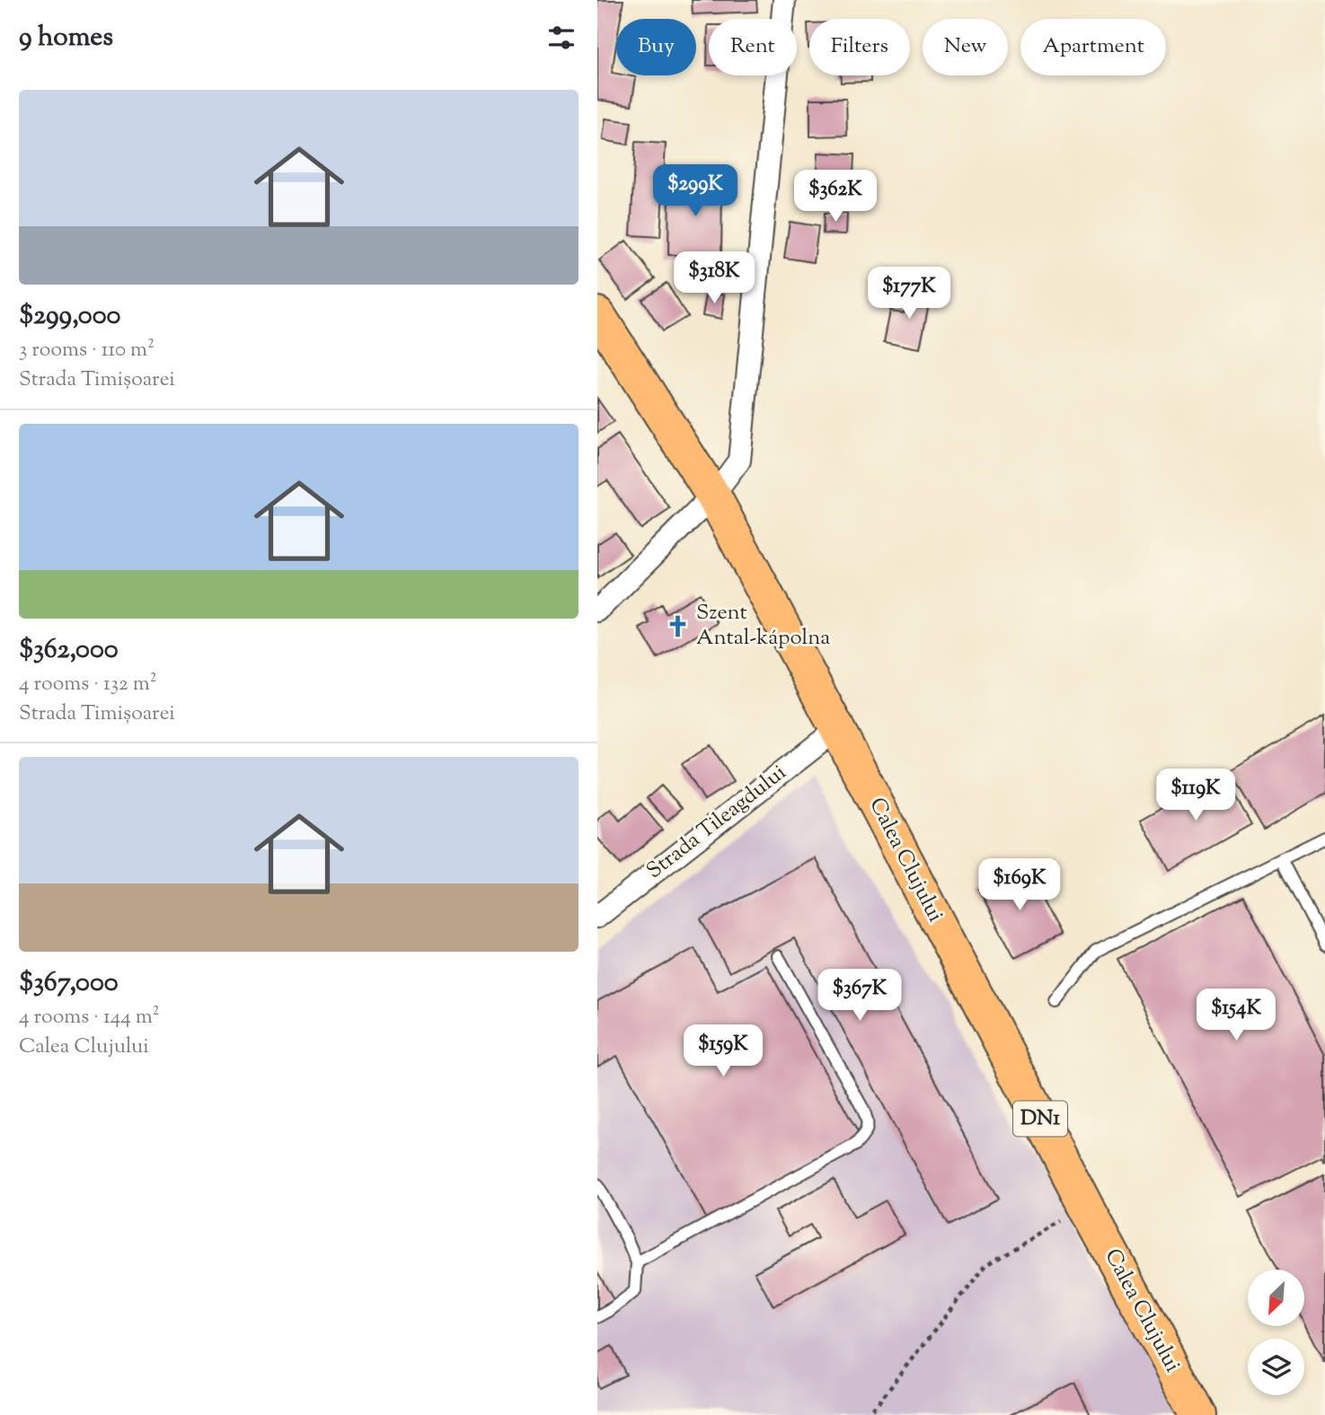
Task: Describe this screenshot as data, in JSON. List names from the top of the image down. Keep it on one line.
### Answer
{"streets":{"main road":["Calea Clujului","DN1"],"street":["Strada Tileagdului"]},"crossings":[["Strada Tileagdului","Calea Clujului"]],"places":{"church":["Szent Antal-kápolna"]},"north":"bottom left","page":{"heading":"9 homes","chip":["Buy","Rent","Filters","New","Apartment"],"list":[{"name":"$299,000","note":"3 rooms · 110 m² · Strada Timișoarei"},{"name":"$362,000","note":"4 rooms · 132 m² · Strada Timișoarei"},{"name":"$367,000","note":"4 rooms · 144 m² · Calea Clujului"}],"price":["$299K","$362K","$318K","$177K","$119K","$169K","$367K","$154K","$159K"]}}
